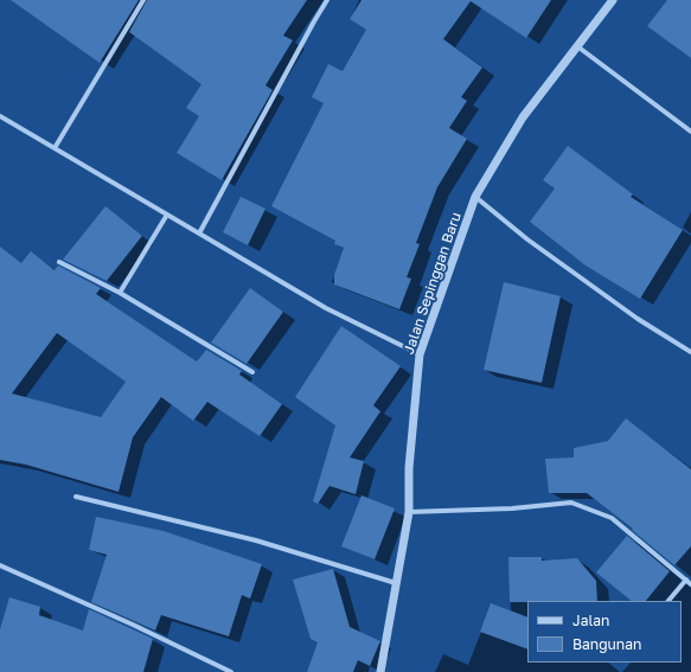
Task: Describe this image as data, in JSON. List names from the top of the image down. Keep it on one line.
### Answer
{"streets":{"street":["Jalan Sepinggan Baru"]},"legend":["Jalan","Bangunan"]}
